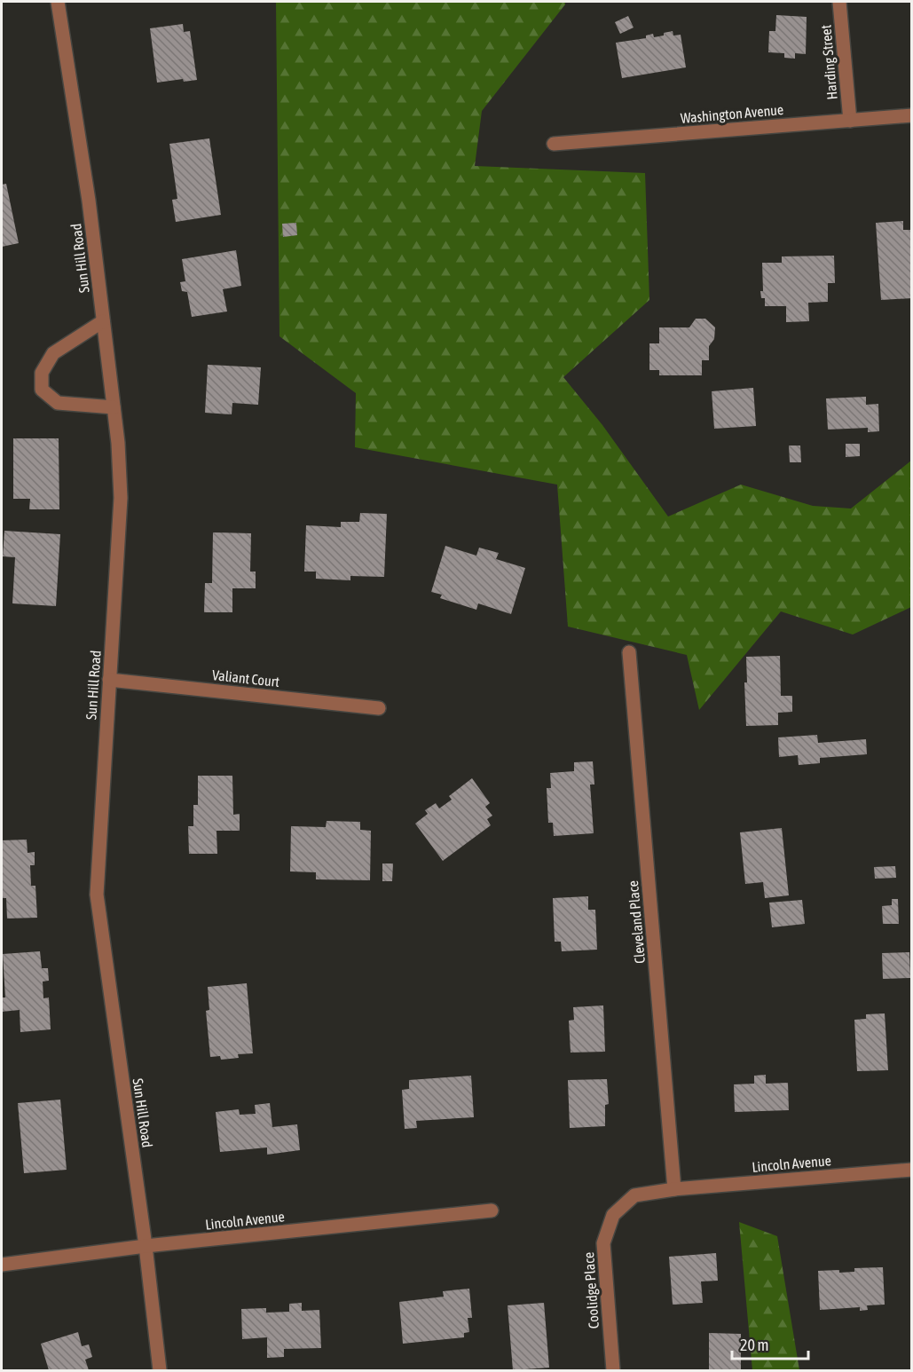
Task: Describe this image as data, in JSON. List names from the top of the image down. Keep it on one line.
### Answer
{"streets":{"street":["Harding Street","Washington Avenue","Sun Hill Road","Valiant Court","Cleveland Place","Lincoln Avenue","Coolidge Place"]},"crossings":[["Harding Street","Washington Avenue"],["Sun Hill Road","Valiant Court"],["Sun Hill Road","Lincoln Avenue"],["Cleveland Place","Lincoln Avenue"],["Cleveland Place","Coolidge Place"],["Lincoln Avenue","Coolidge Place"]],"scale_bar":"20 m"}
